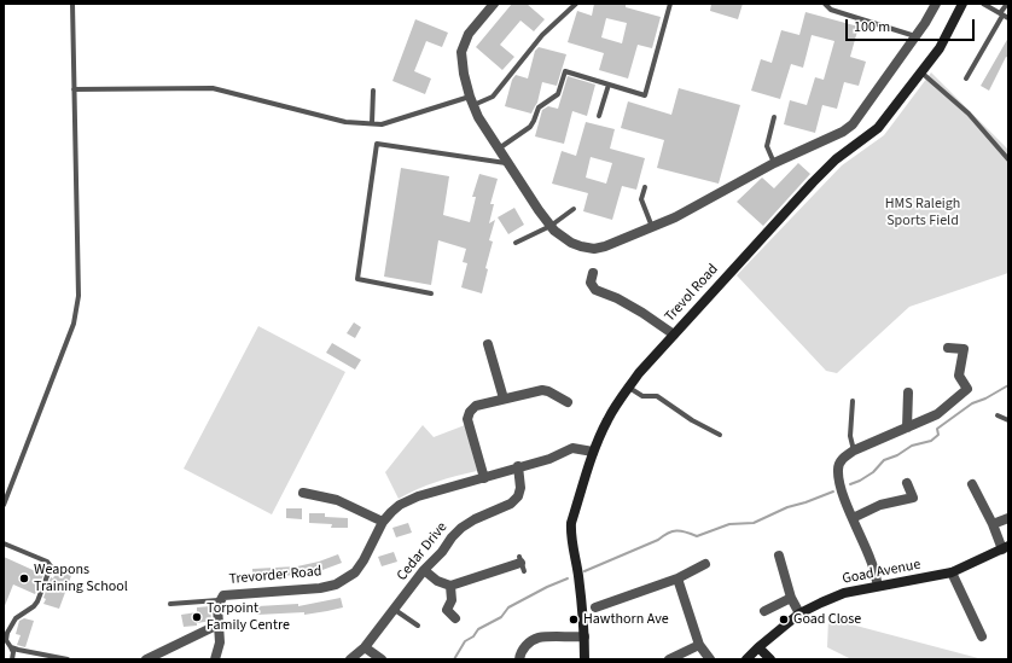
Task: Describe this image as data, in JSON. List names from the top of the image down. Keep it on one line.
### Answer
{"streets":{"street":["Trevol Road","Cedar Drive","Goad Avenue","Trevorder Road"]},"crossings":[["Trevol Road","Trevorder Road"],["Cedar Drive","Trevorder Road"]],"parks":["HMS Raleigh Sports Field"],"places":["Weapons Training School","Torpoint Family Centre","Hawthorn Ave","Goad Close"],"scale_bar":"100 m"}
